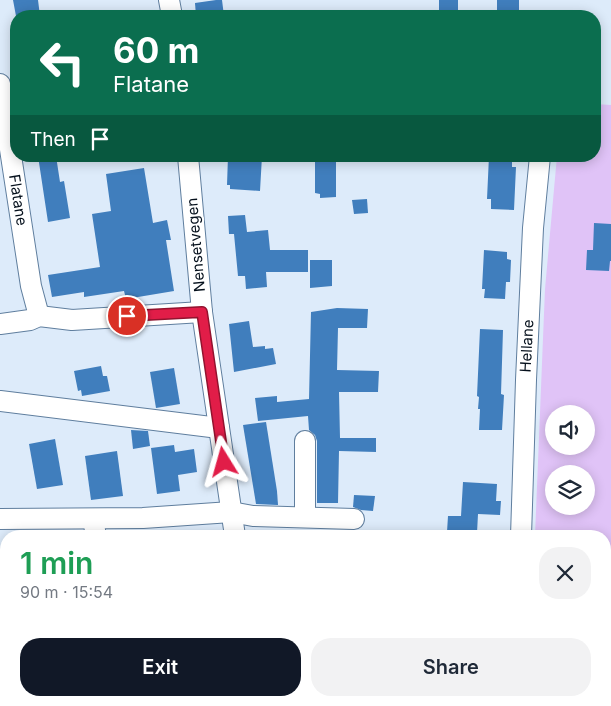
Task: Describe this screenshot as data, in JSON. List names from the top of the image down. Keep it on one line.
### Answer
{"streets":{"street":["Flatane","Nensetvegen","Hellane"]},"page":{"turn":["60 m","Flatane"],"then":"Then","heading":["1 min","90 m · 15:54"],"buttons":["Exit","Share"]}}
